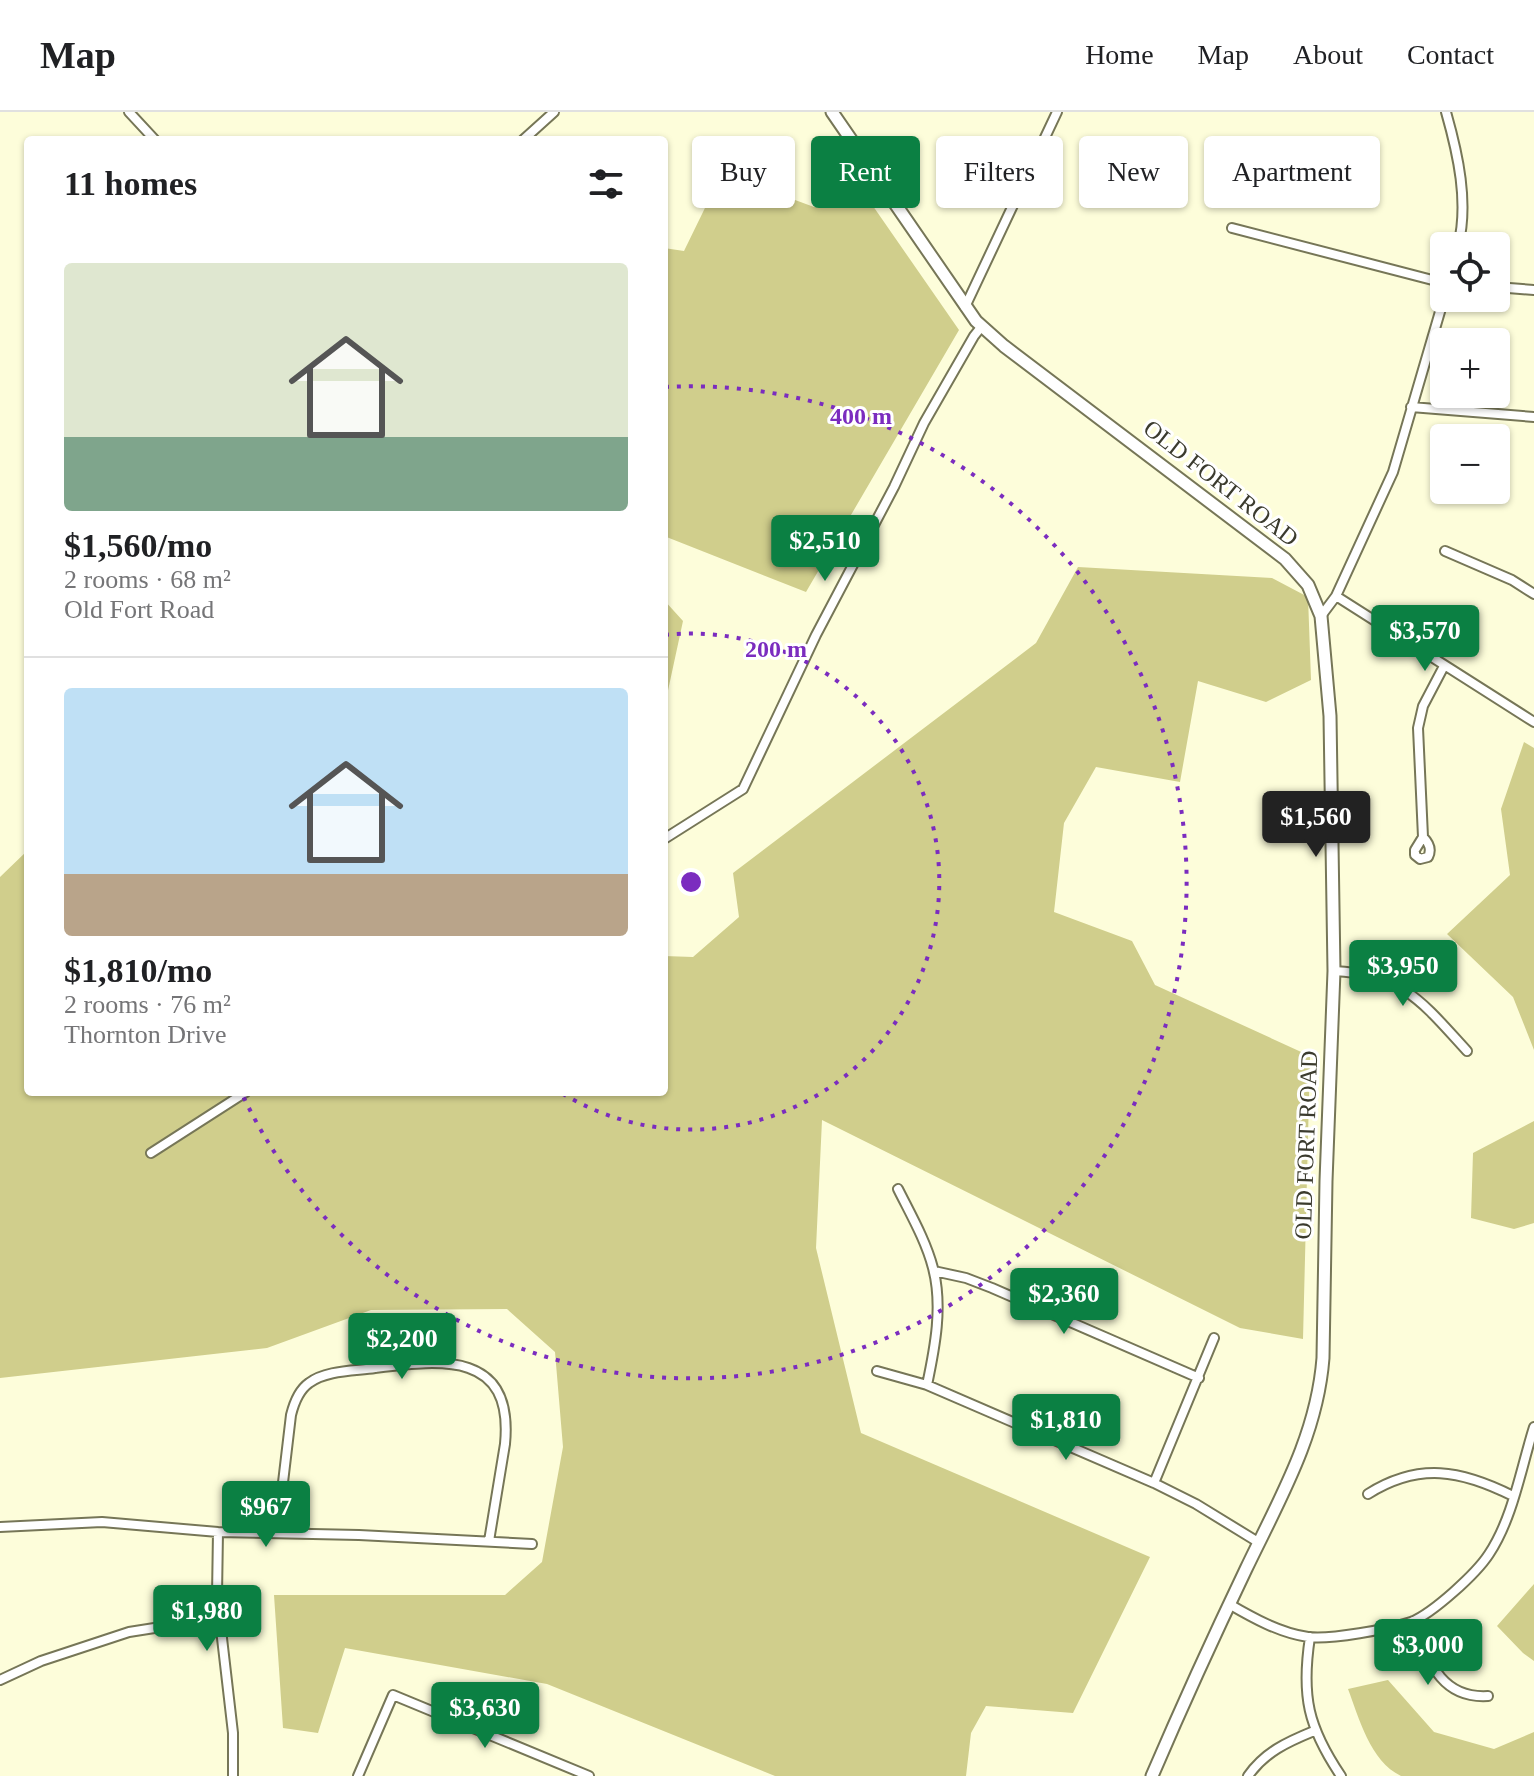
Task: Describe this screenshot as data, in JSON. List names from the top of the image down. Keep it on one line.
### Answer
{"streets":{"main road":["OLD FORT ROAD"]},"page":{"header":"Map","nav":["Home","Map","About","Contact"],"chip":["Buy","Rent","Filters","New","Apartment"],"heading":"11 homes","map_buttons":["+","−"],"list":[{"name":"$1,560/mo","note":"2 rooms · 68 m² · Old Fort Road"},{"name":"$1,810/mo","note":"2 rooms · 76 m² · Thornton Drive"}],"price":["$2,510","$3,570","$1,560","$3,950","$2,360","$2,200","$1,810","$967","$1,980","$3,000","$3,630"]},"rings":["400 m","200 m"]}
